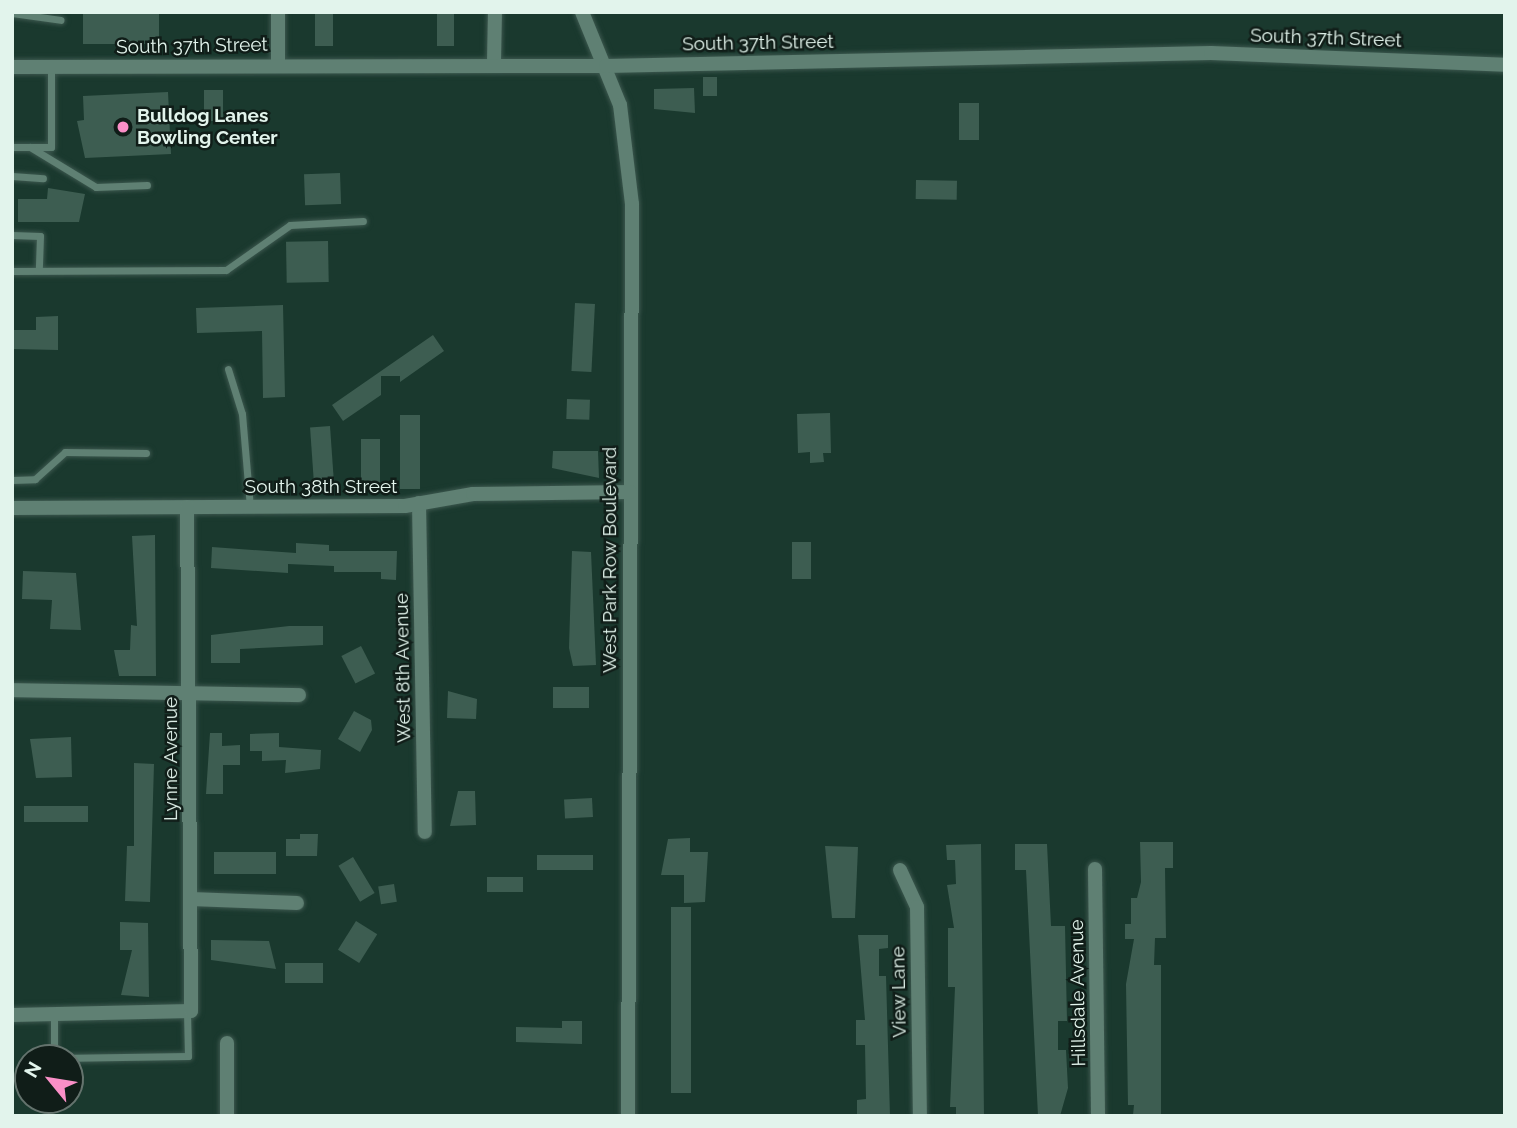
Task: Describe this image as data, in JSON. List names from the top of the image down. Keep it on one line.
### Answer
{"streets":{"street":["South 37th Street","South 38th Street","West Park Row Boulevard","West 8th Avenue","Lynne Avenue","View Lane","Hillsdale Avenue"]},"crossings":[["South 37th Street","West Park Row Boulevard"],["South 38th Street","West Park Row Boulevard"],["South 38th Street","West 8th Avenue"],["South 38th Street","Lynne Avenue"]],"places":["Bulldog Lanes Bowling Center"],"north":"top left"}
